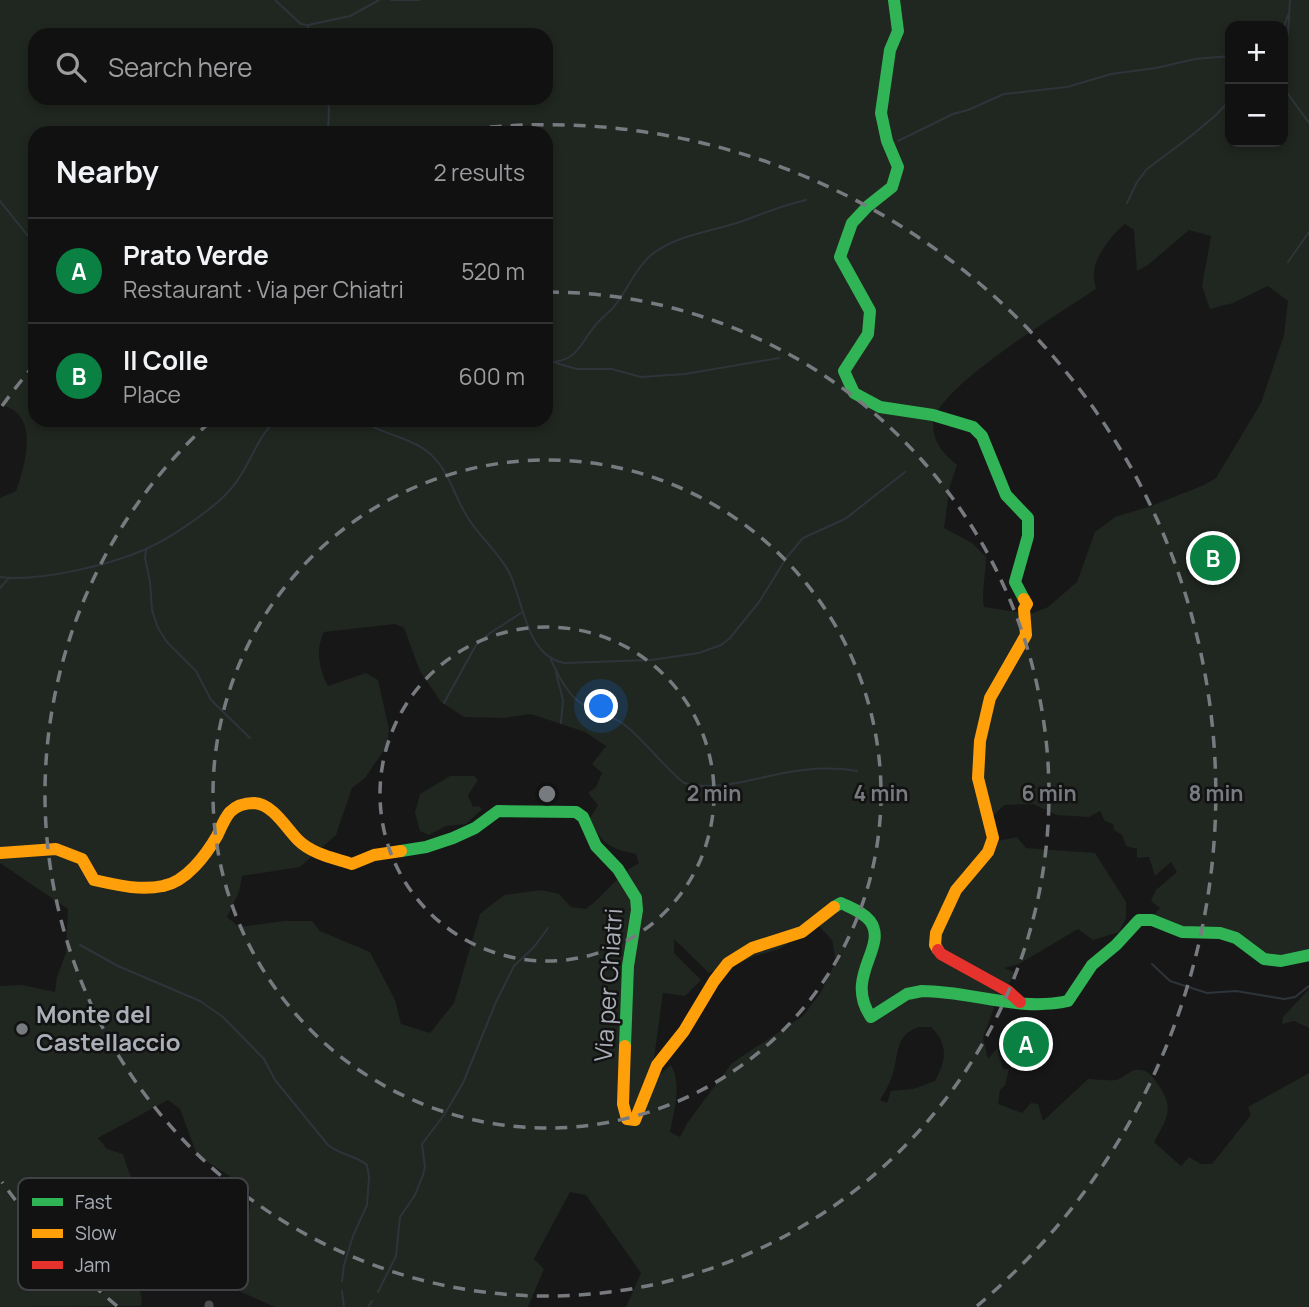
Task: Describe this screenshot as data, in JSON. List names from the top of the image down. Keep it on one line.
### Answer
{"streets":{"street":["Via per Chiatri"]},"places":["Monte del Castellaccio"],"legend":["Fast","Slow","Jam"],"page":{"map_buttons":["+","−"],"search":"Search here","heading":["Nearby","2 results"],"list":[{"mark":"A","name":"Prato Verde","note":"Restaurant · Via per Chiatri","value":"520 m"},{"mark":"B","name":"Il Colle","note":"Place","value":"600 m"}],"pins":["B","A"]},"rings":["2 min","4 min","6 min","8 min"]}
